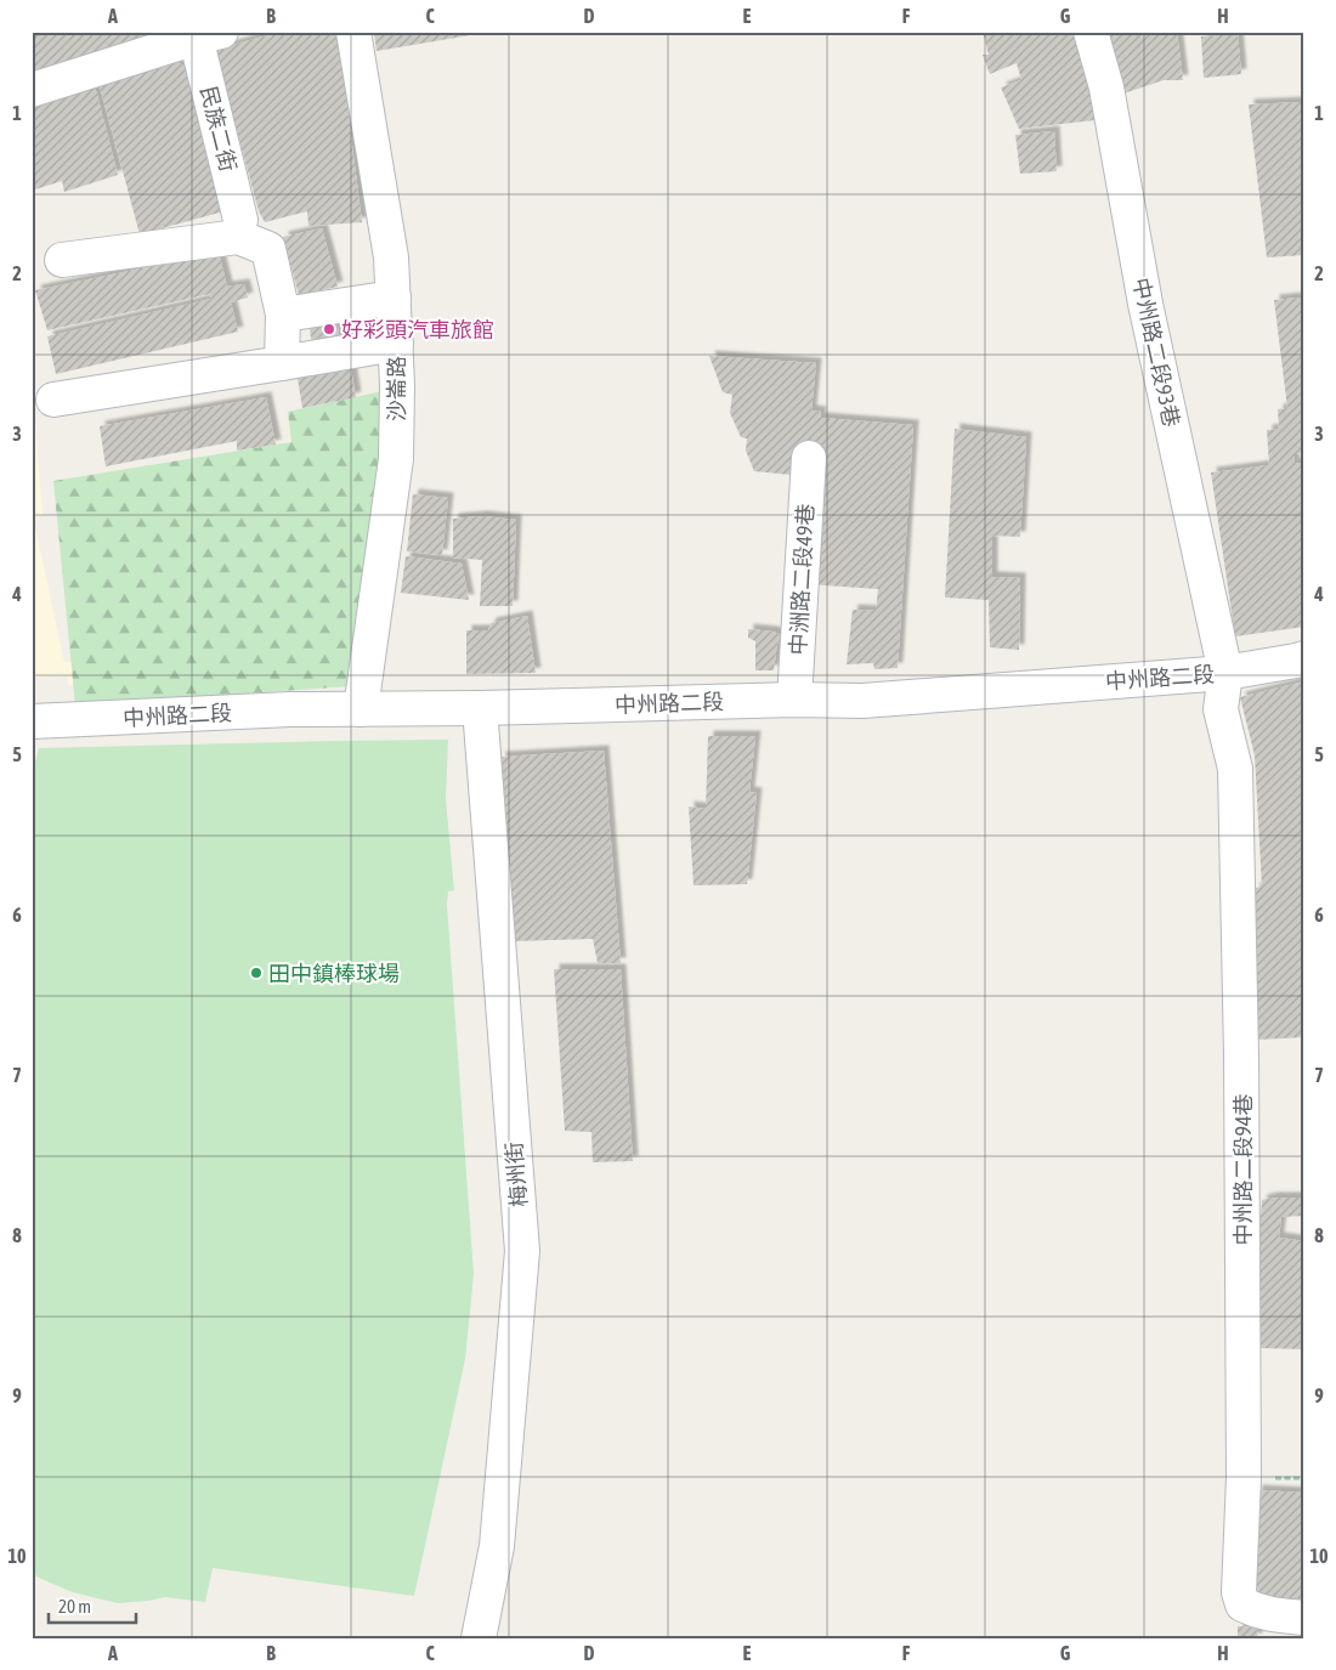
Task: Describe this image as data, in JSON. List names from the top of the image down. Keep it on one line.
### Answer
{"streets":{"street":["民族二街","中州路二段93巷","沙崙路","中洲路二段49巷","中州路二段","中州路二段94巷","梅州街"]},"crossings":[["中州路二段93巷","中州路二段"],["中州路二段93巷","中州路二段94巷"],["沙崙路","中州路二段"],["中洲路二段49巷","中州路二段"],["中州路二段","中州路二段94巷"],["中州路二段","梅州街"]],"places":["好彩頭汽車旅館","田中鎮棒球場"],"scale_bar":"20 m","grid":{"columns":["A","B","C","D","E","F","G","H"],"rows":["1","2","3","4","5","6","7","8","9","10"]}}
